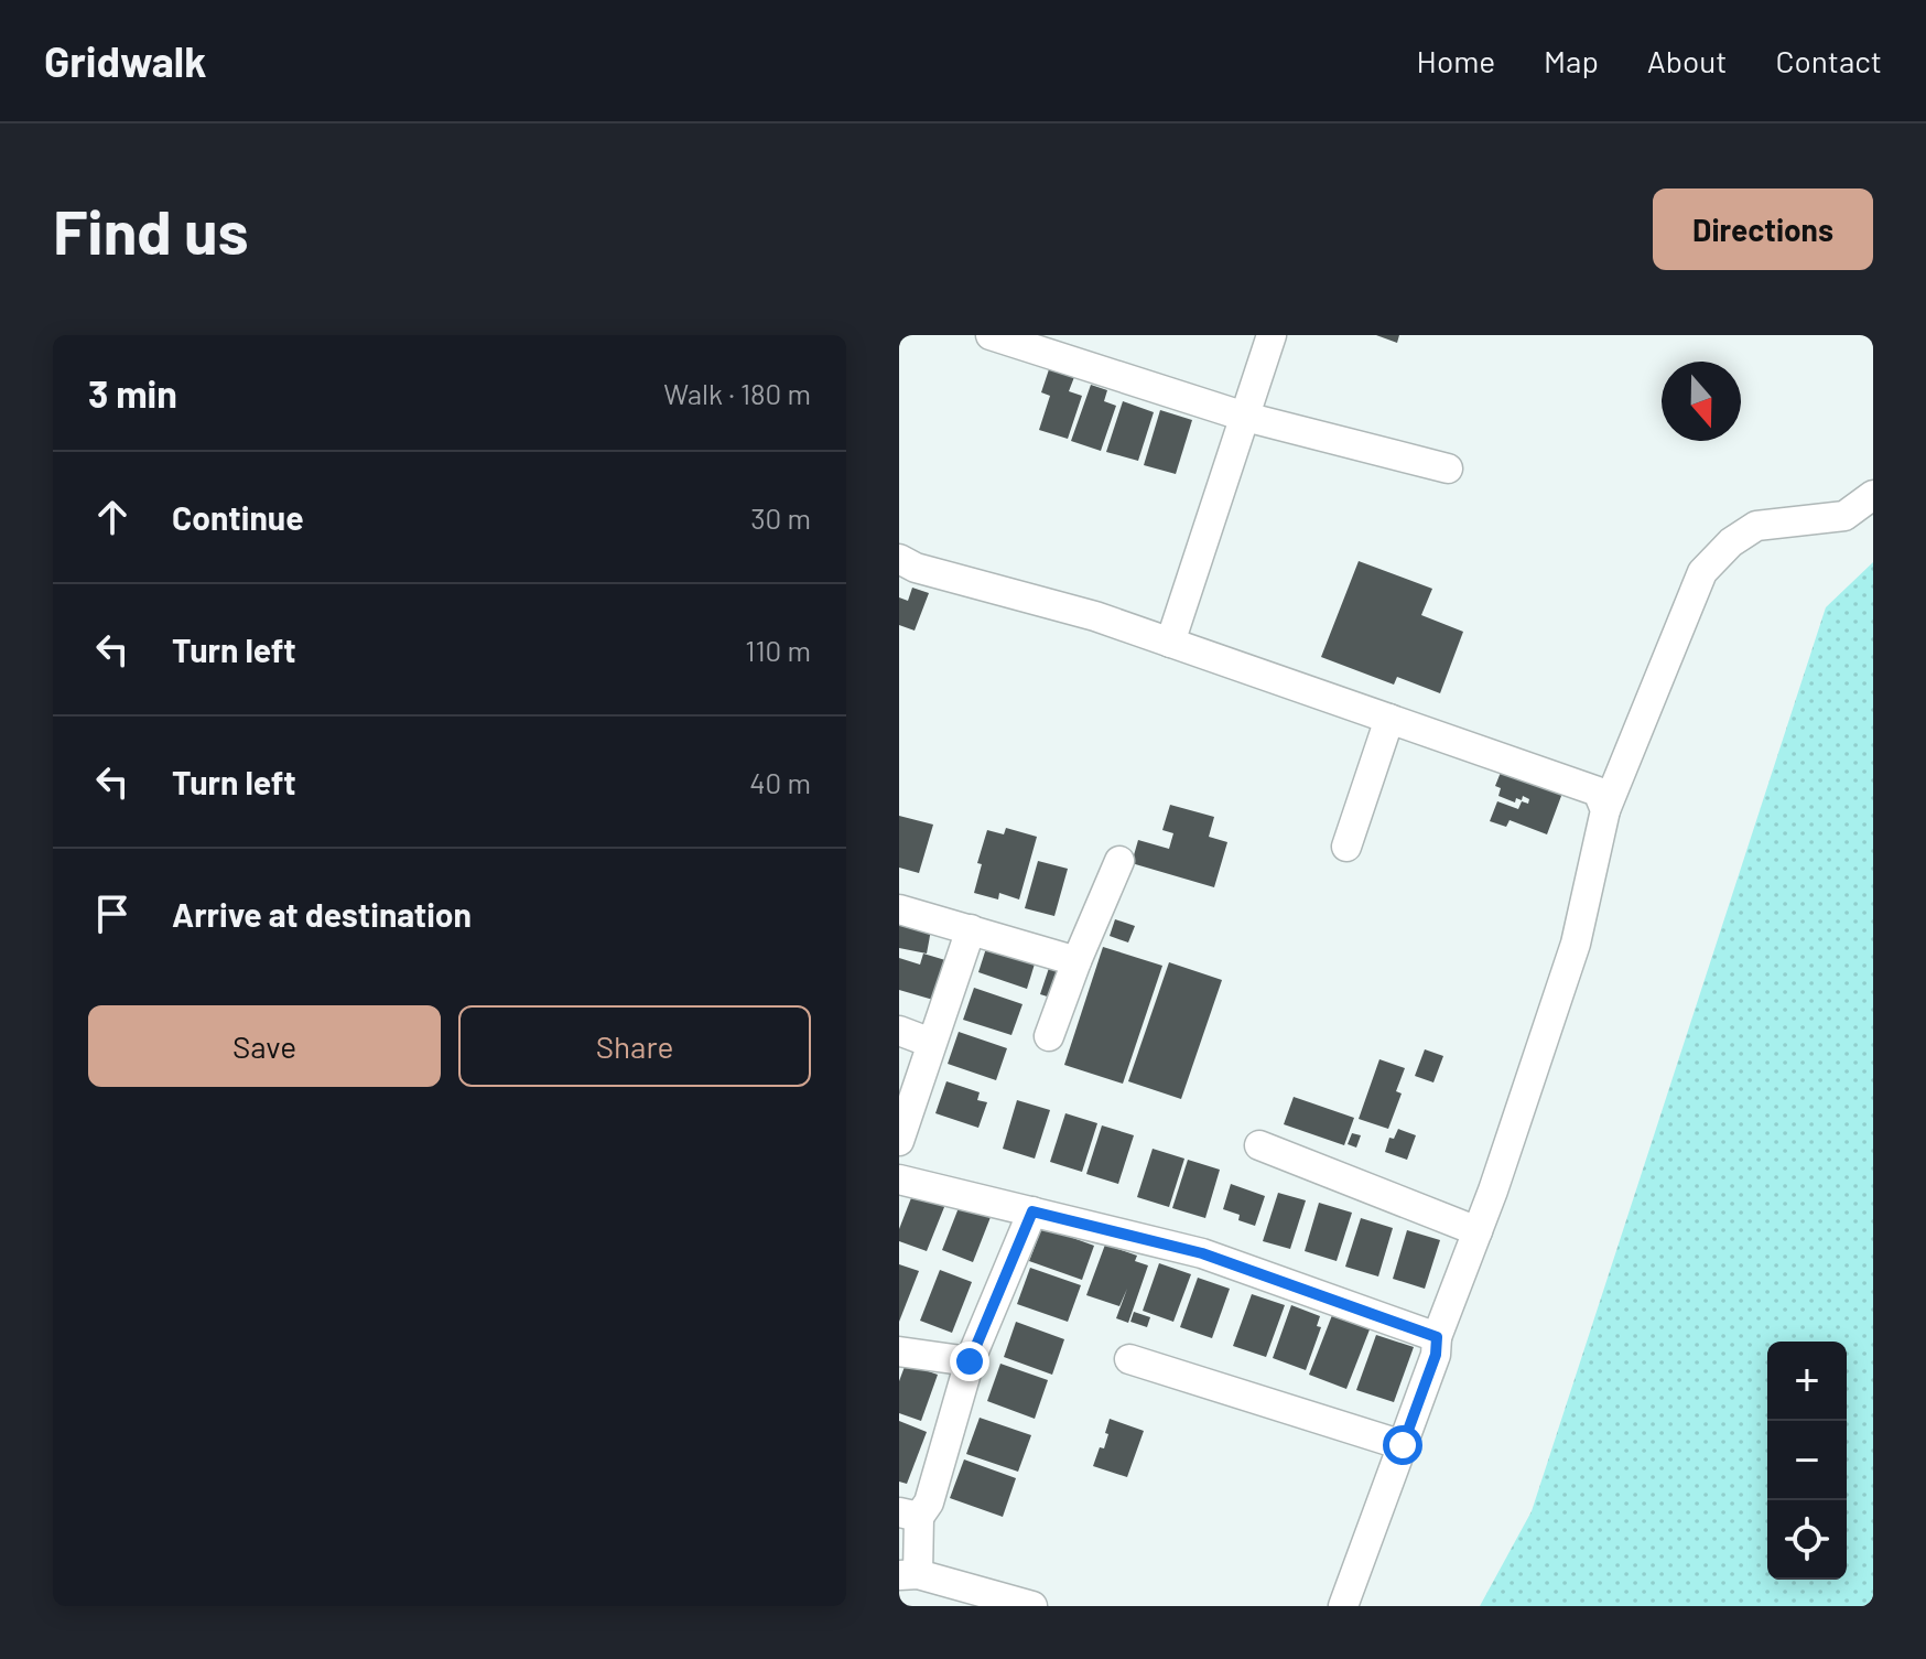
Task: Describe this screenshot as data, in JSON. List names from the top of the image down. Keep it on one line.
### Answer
{"north":"bottom","page":{"header":"Gridwalk","nav":["Home","Map","About","Contact"],"buttons":["Directions",["Save","Share"]],"title":"Find us","heading":["3 min","Walk · 180 m"],"list":[["Continue","30 m"],["Turn left","110 m"],["Turn left","40 m"],"Arrive at destination"],"map_buttons":["+","−"]}}
